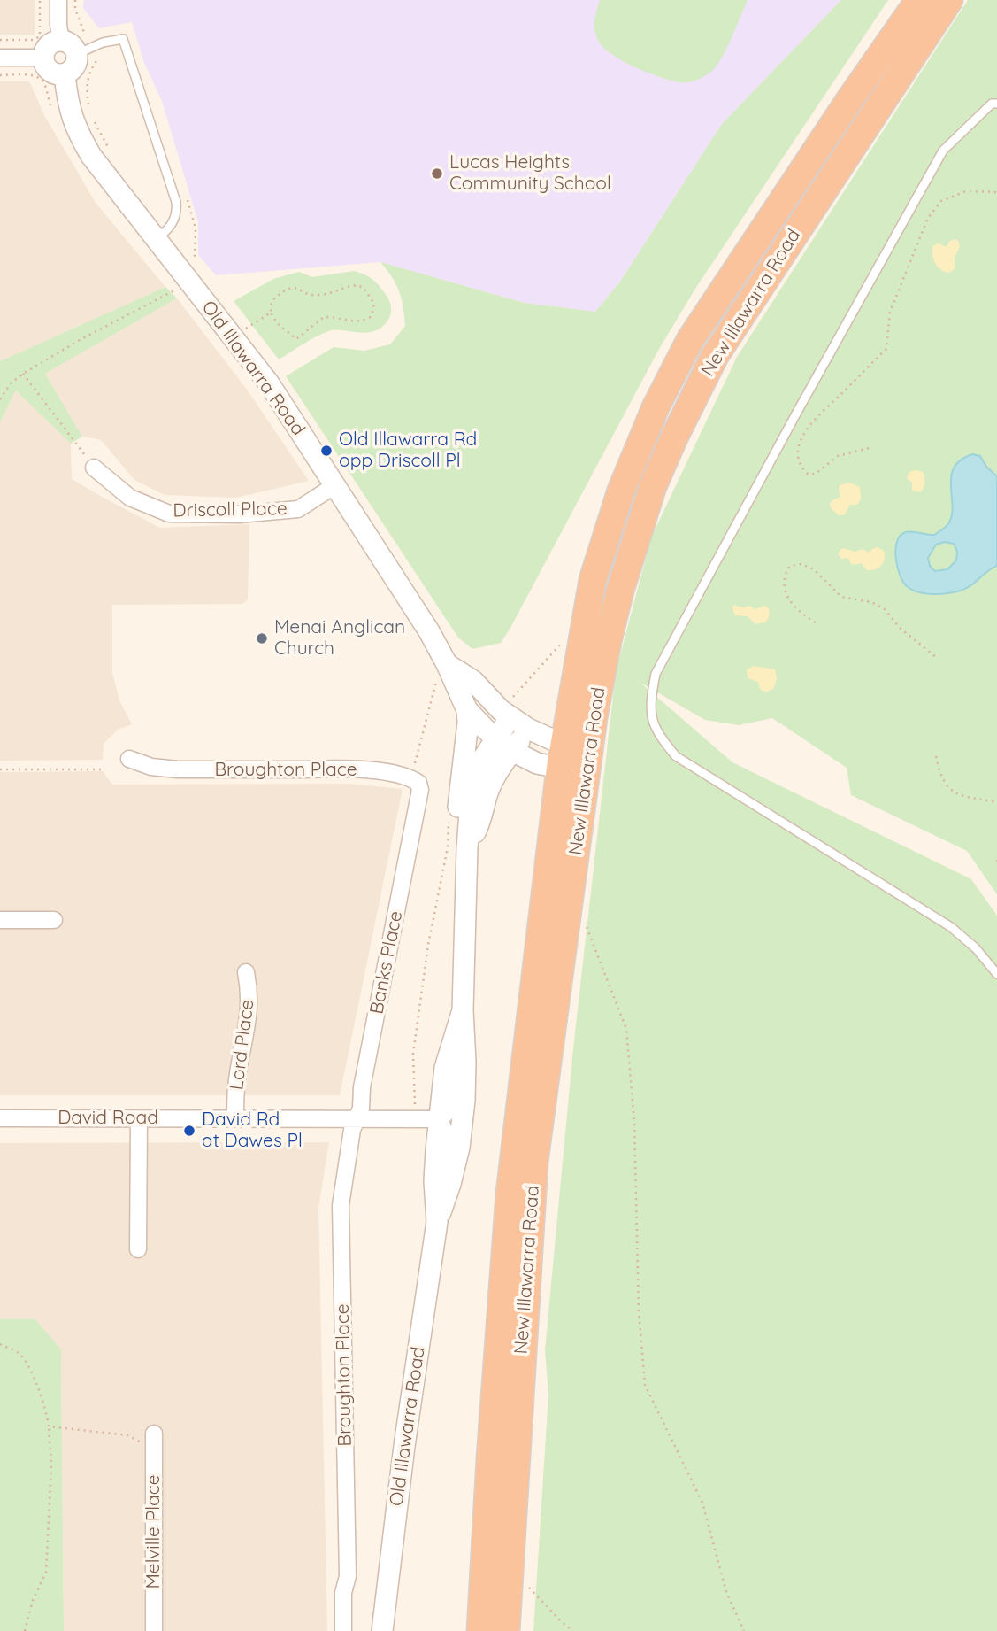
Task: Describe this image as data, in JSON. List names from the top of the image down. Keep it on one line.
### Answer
{"streets":{"highway":["New Illawarra Road"],"street":["Old Illawarra Road","Driscoll Place","Broughton Place","Banks Place","Lord Place","David Road","Melville Place"]},"crossings":[["New Illawarra Road","Old Illawarra Road"],["Old Illawarra Road","Driscoll Place"],["Old Illawarra Road","David Road"],["Broughton Place","Banks Place"],["Broughton Place","David Road"],["Banks Place","David Road"],["Lord Place","David Road"]],"places":["Lucas Heights Community School","Old Illawarra Rd opp Driscoll Pl","Menai Anglican Church","David Rd at Dawes Pl"]}
